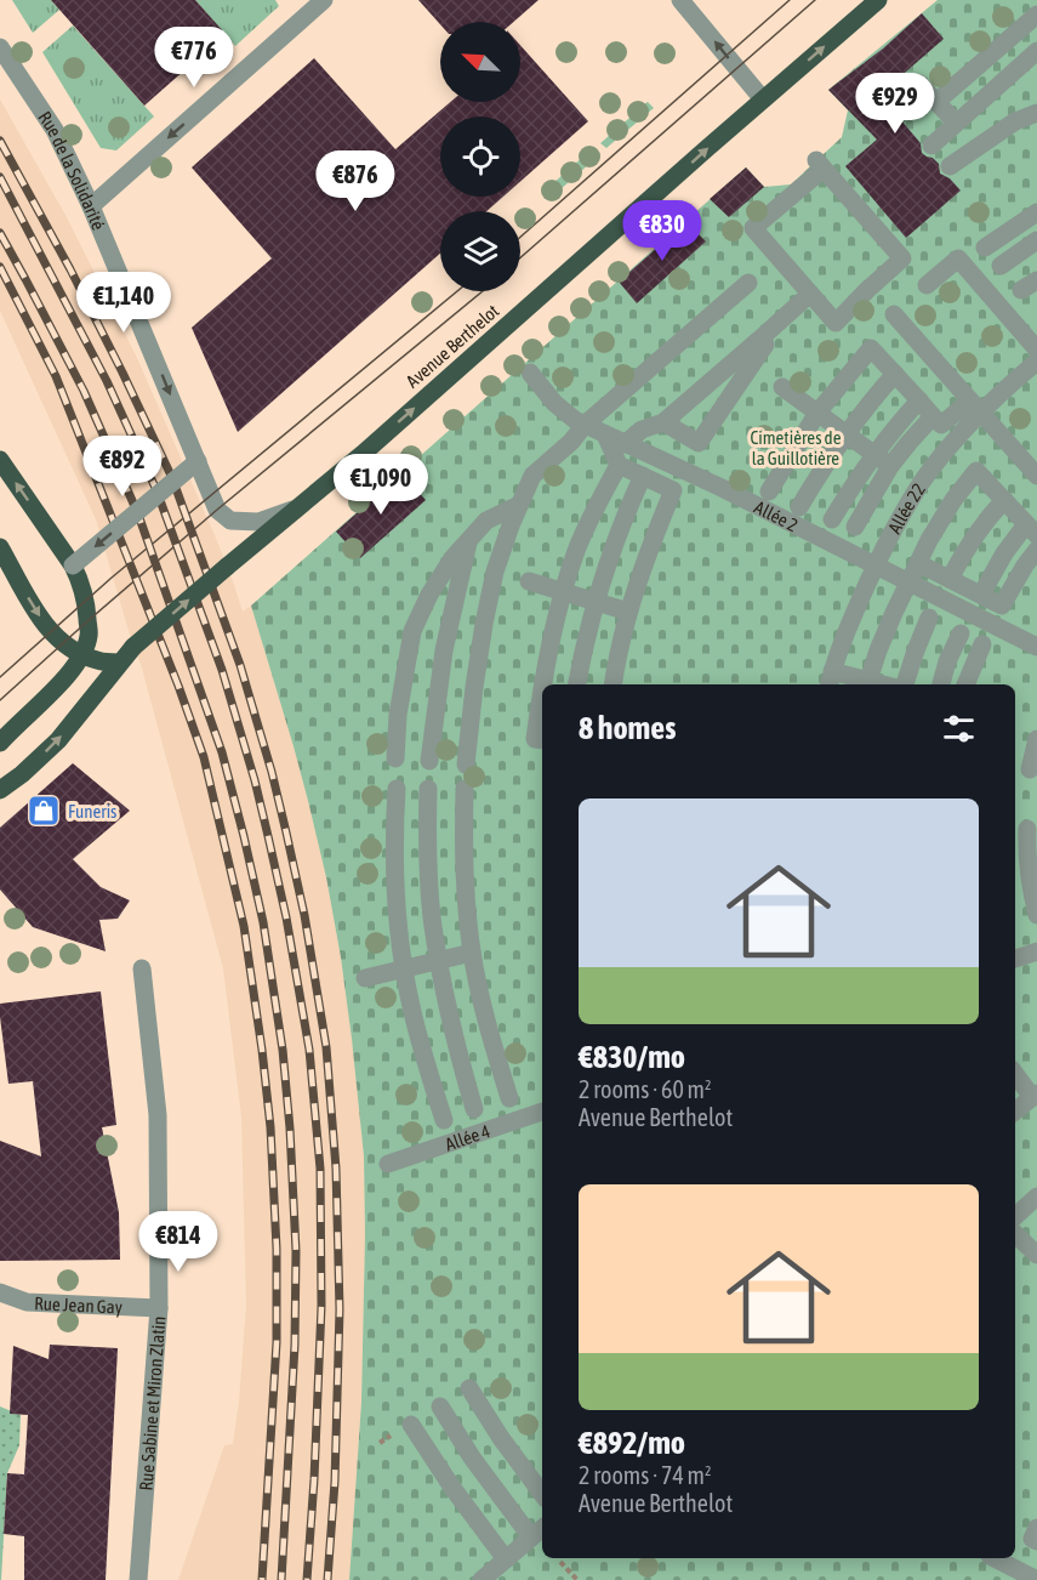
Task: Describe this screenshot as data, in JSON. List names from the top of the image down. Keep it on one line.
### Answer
{"streets":{"main road":["Avenue Berthelot"],"street":["Rue de la Solidarité","Allée 22","Allée 2","Allée 4","Rue Jean Gay","Rue Sabine et Miron Zlatin"]},"crossings":[["Rue de la Solidarité","Avenue Berthelot"],["Allée 22","Allée 2"],["Rue Jean Gay","Rue Sabine et Miron Zlatin"]],"one_way":["Rue de la Solidarité","Avenue Berthelot"],"parks":["Cimetières de la Guillotière"],"places":{"shop":["Funeris"]},"north":"top left","page":{"price":["€776","€929","€876","€830","€1,140","€892","€1,090","€814"],"heading":"8 homes","list":[{"name":"€830/mo","note":"2 rooms · 60 m² · Avenue Berthelot"},{"name":"€892/mo","note":"2 rooms · 74 m² · Avenue Berthelot"}]}}
